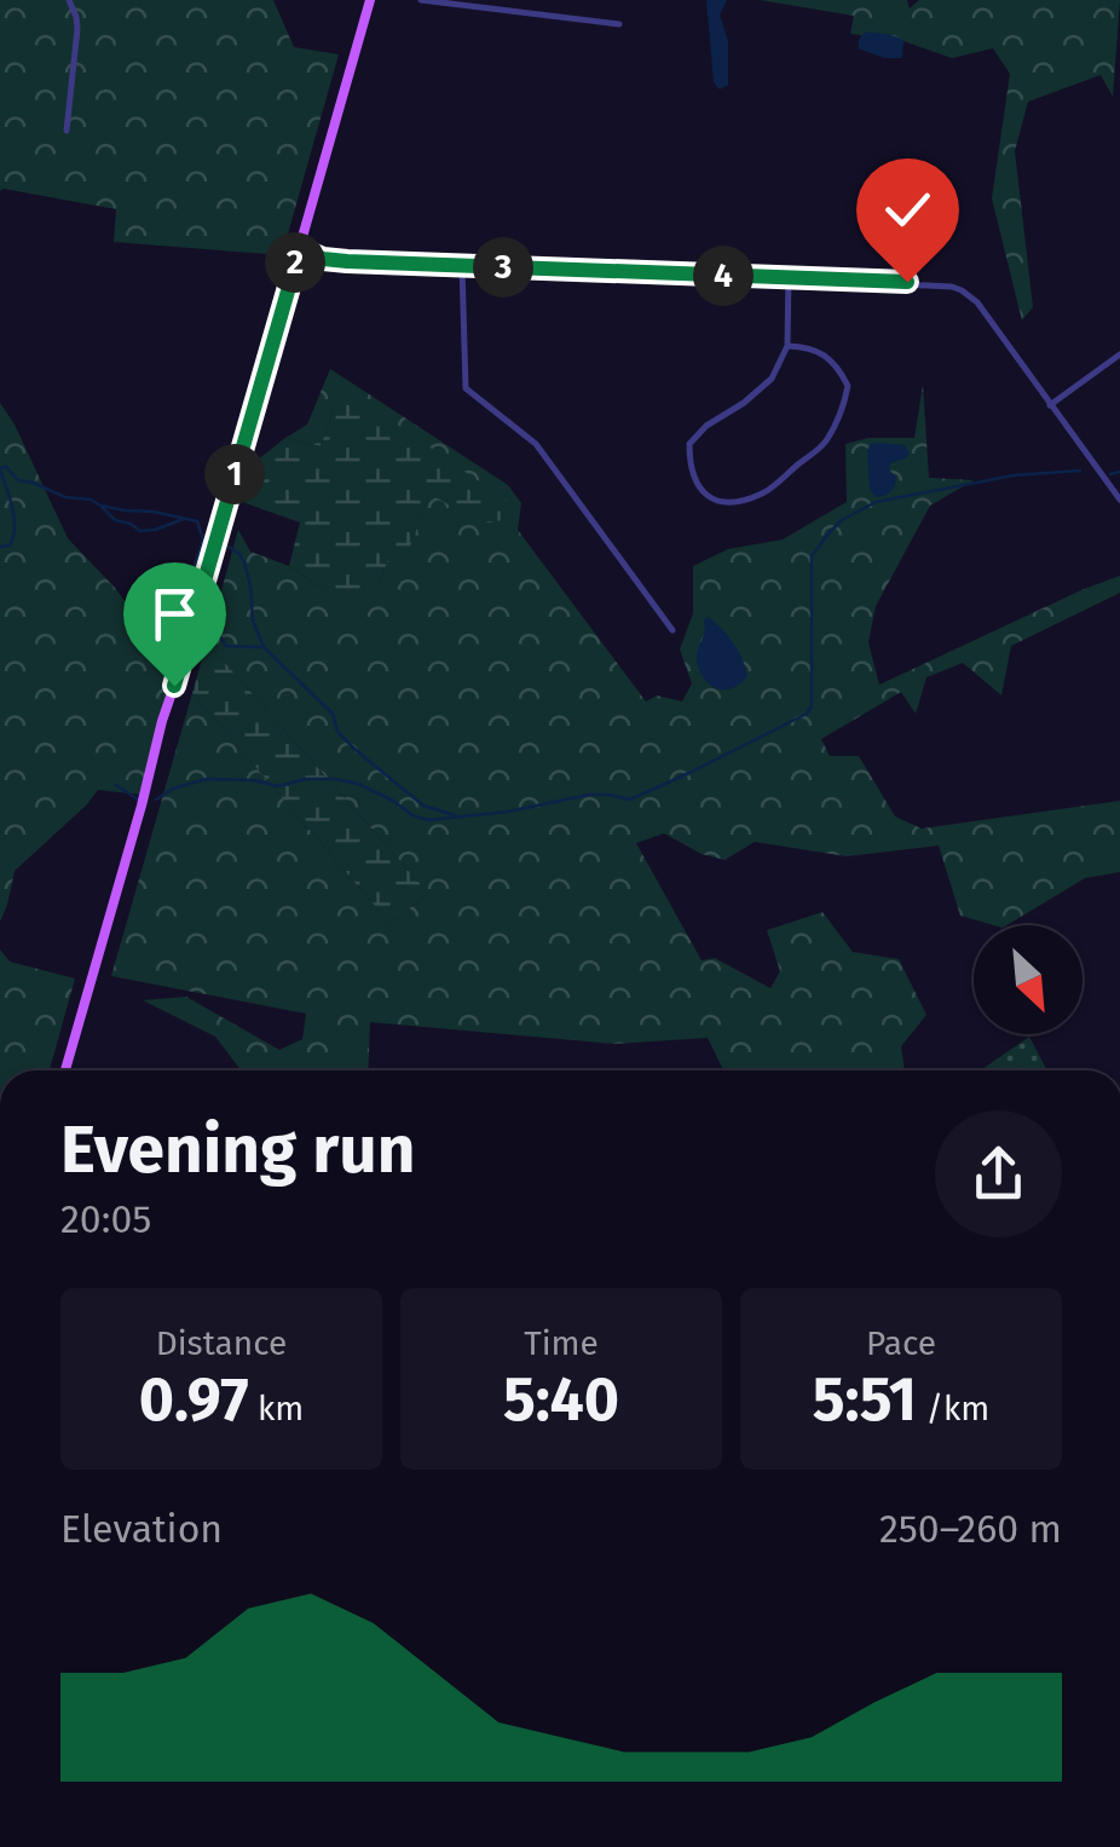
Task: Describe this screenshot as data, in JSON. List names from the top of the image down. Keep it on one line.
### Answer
{"north":"bottom right","page":{"pins":["2","3","4","1"],"heading":["Evening run","20:05"],"stats":[["Distance","0.97 km"],["Time","5:40"],["Pace","5:51 /km"]],"chart":["Elevation","250–260 m"]}}
